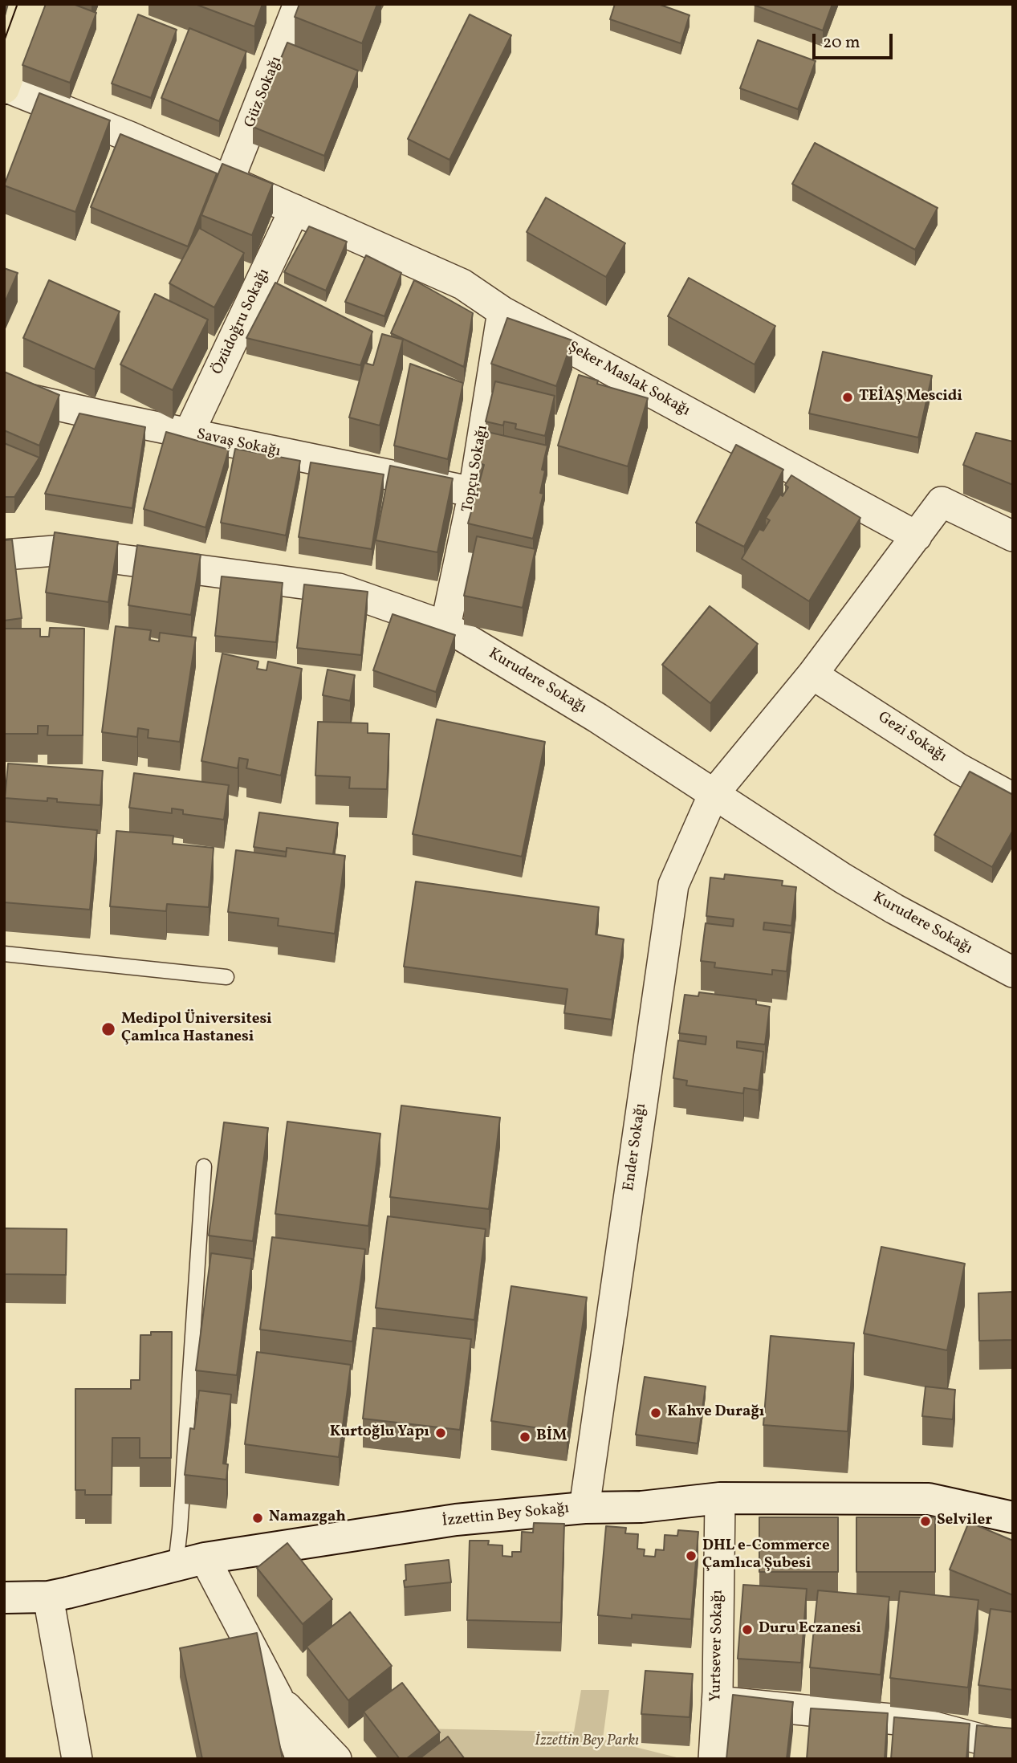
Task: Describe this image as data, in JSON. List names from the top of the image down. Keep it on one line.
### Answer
{"streets":{"street":["Güz Sokağı","Özüdoğru Sokağı","Şeker Maslak Sokağı","Savaş Sokağı","Topçu Sokağı","Kurudere Sokağı","Gezi Sokağı","Ender Sokağı","İzzettin Bey Sokağı","Yurtsever Sokağı"]},"crossings":[["Güz Sokağı","Şeker Maslak Sokağı"],["Özüdoğru Sokağı","Şeker Maslak Sokağı"],["Özüdoğru Sokağı","Savaş Sokağı"],["Şeker Maslak Sokağı","Topçu Sokağı"],["Savaş Sokağı","Topçu Sokağı"],["Topçu Sokağı","Kurudere Sokağı"],["Kurudere Sokağı","Ender Sokağı"],["Ender Sokağı","İzzettin Bey Sokağı"],["İzzettin Bey Sokağı","Yurtsever Sokağı"]],"parks":["İzzettin Bey Parkı"],"places":["TEİAŞ Mescidi","Medipol Üniversitesi Çamlıca Hastanesi","Kahve Durağı","Kurtoğlu Yapı","BİM","Namazgah","Selviler","DHL e-Commerce Çamlıca Şubesi","Duru Eczanesi"],"scale_bar":"20 m"}
